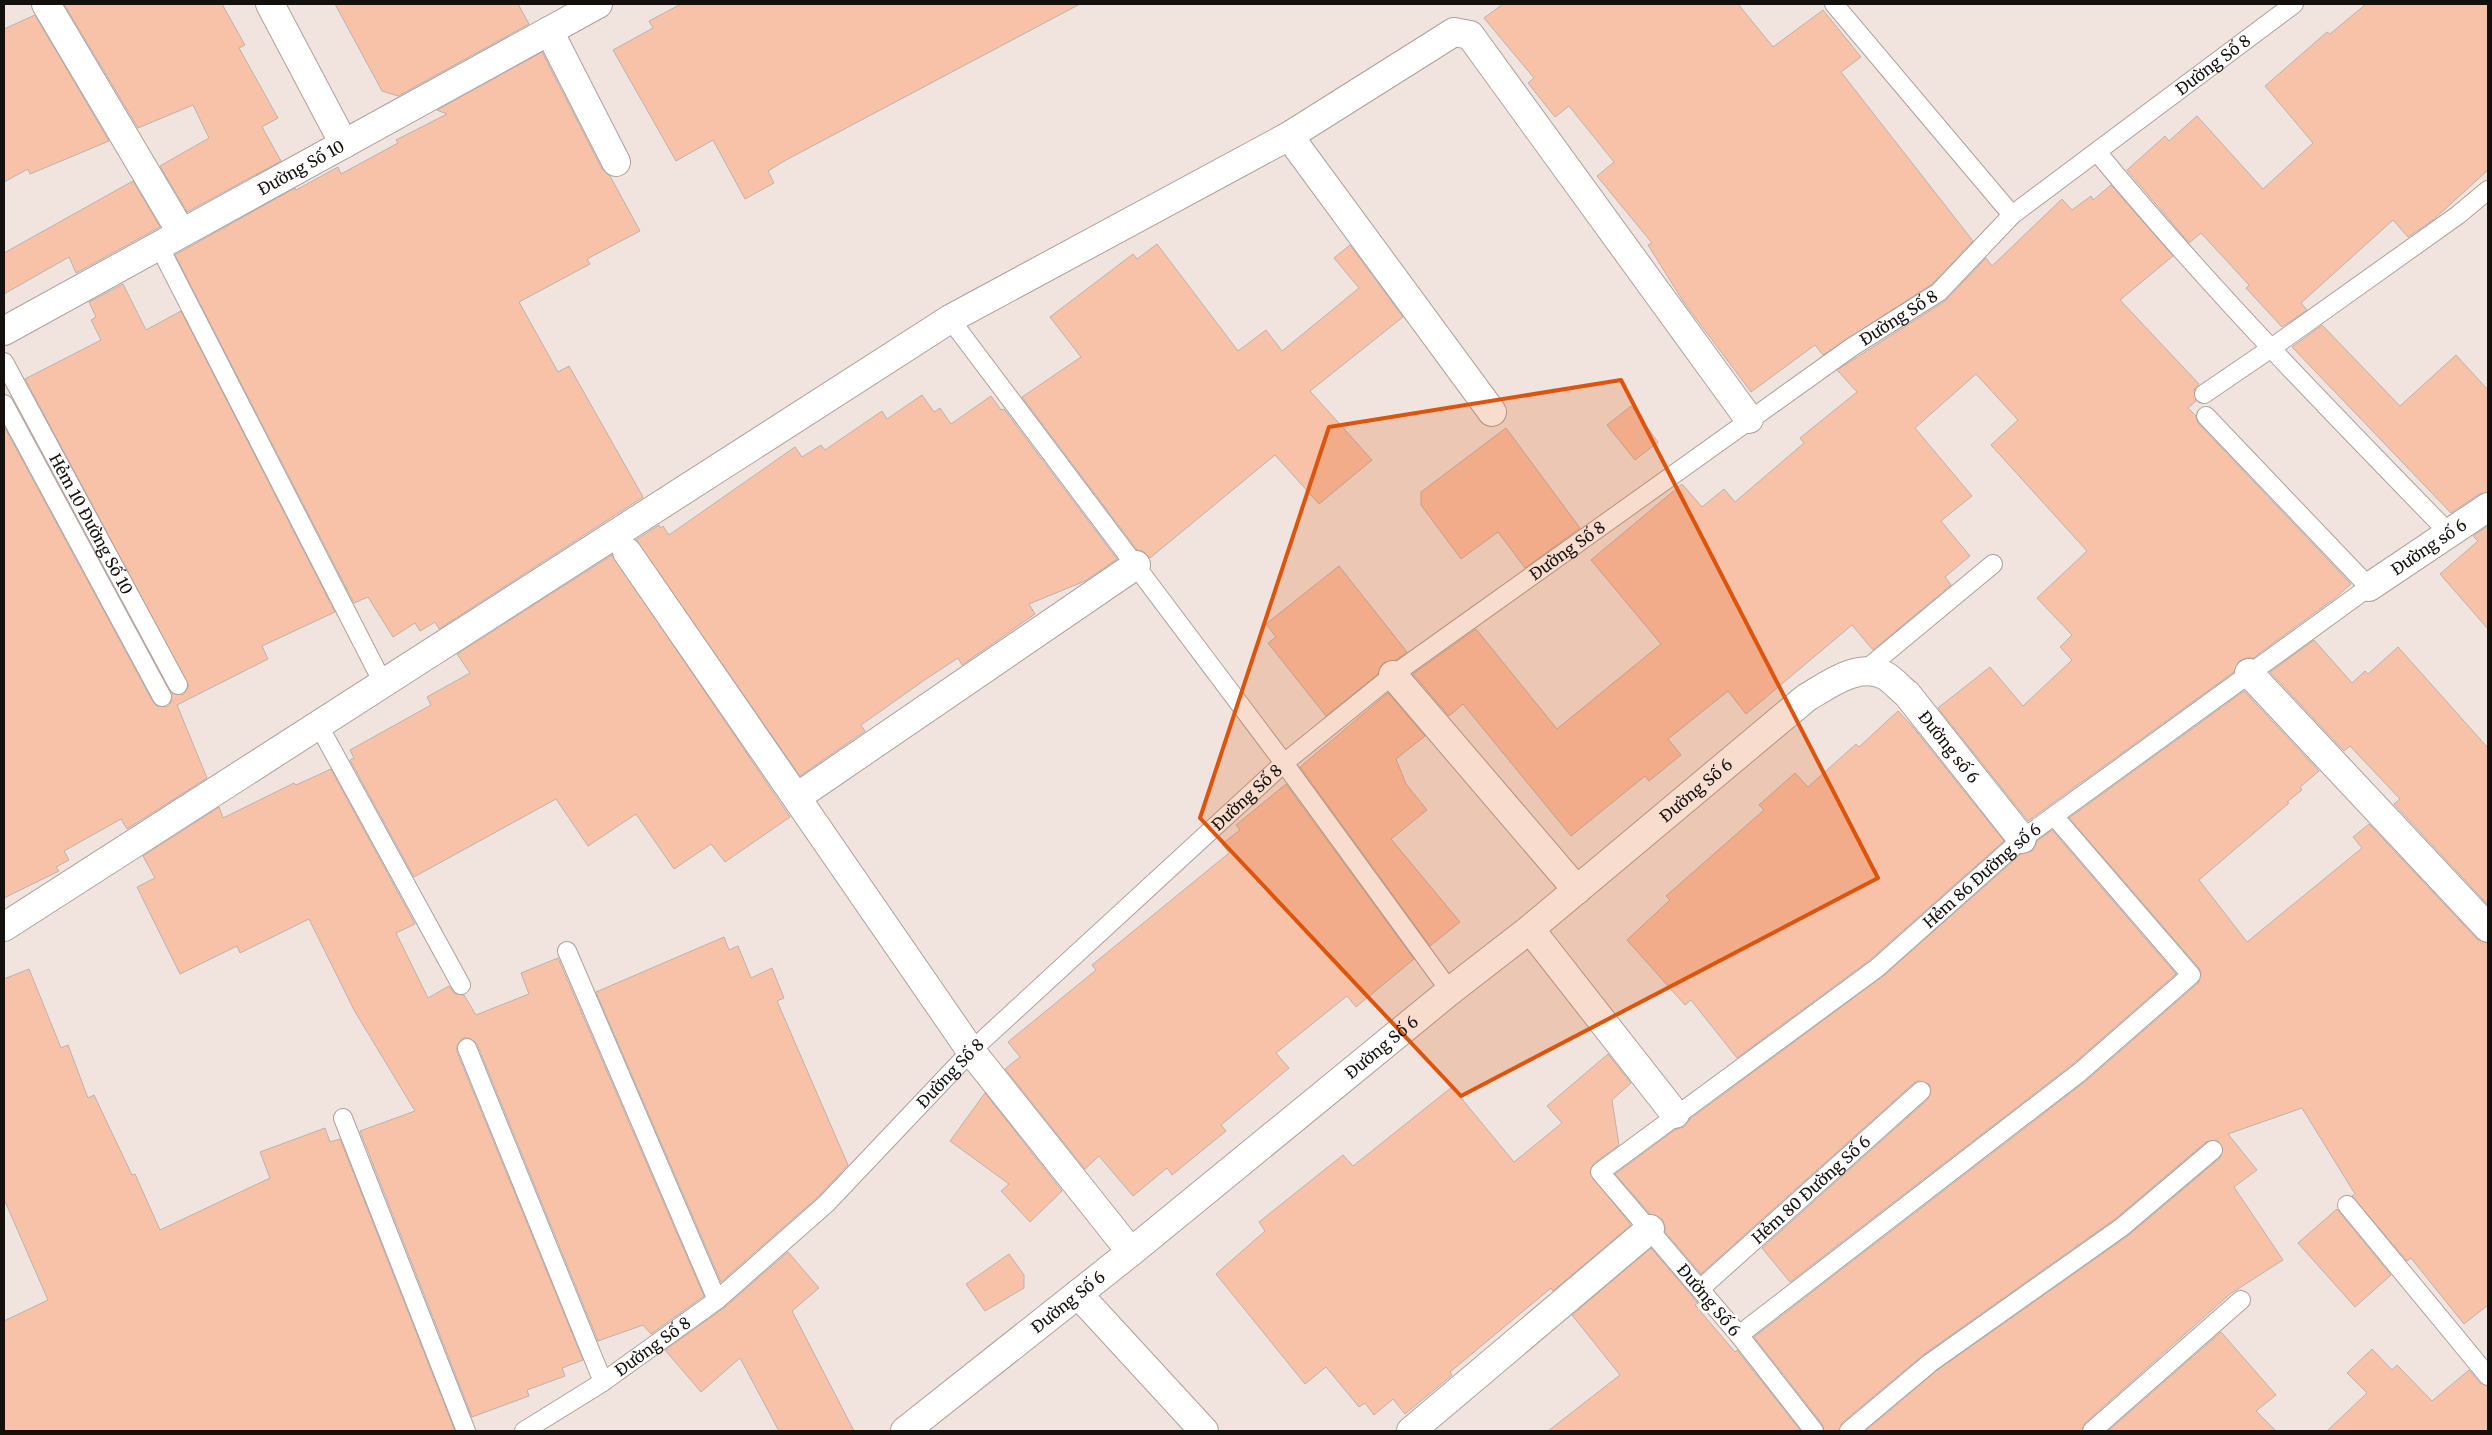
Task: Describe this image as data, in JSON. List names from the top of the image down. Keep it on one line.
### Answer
{"streets":{"street":["Đường Số 10","Đường số 6","Đường Số 6"],"lane":["Đường Số 8","Hẻm 10 Đường Số 10","Hẻm 86 Đường số 6","Hẻm 80 Đường Số 6"]},"crossings":[["Đường số 6","Đường Số 6"],["Đường số 6","Hẻm 86 Đường số 6"],["Đường Số 6","Hẻm 86 Đường số 6"],["Đường Số 6","Hẻm 80 Đường Số 6"]]}
